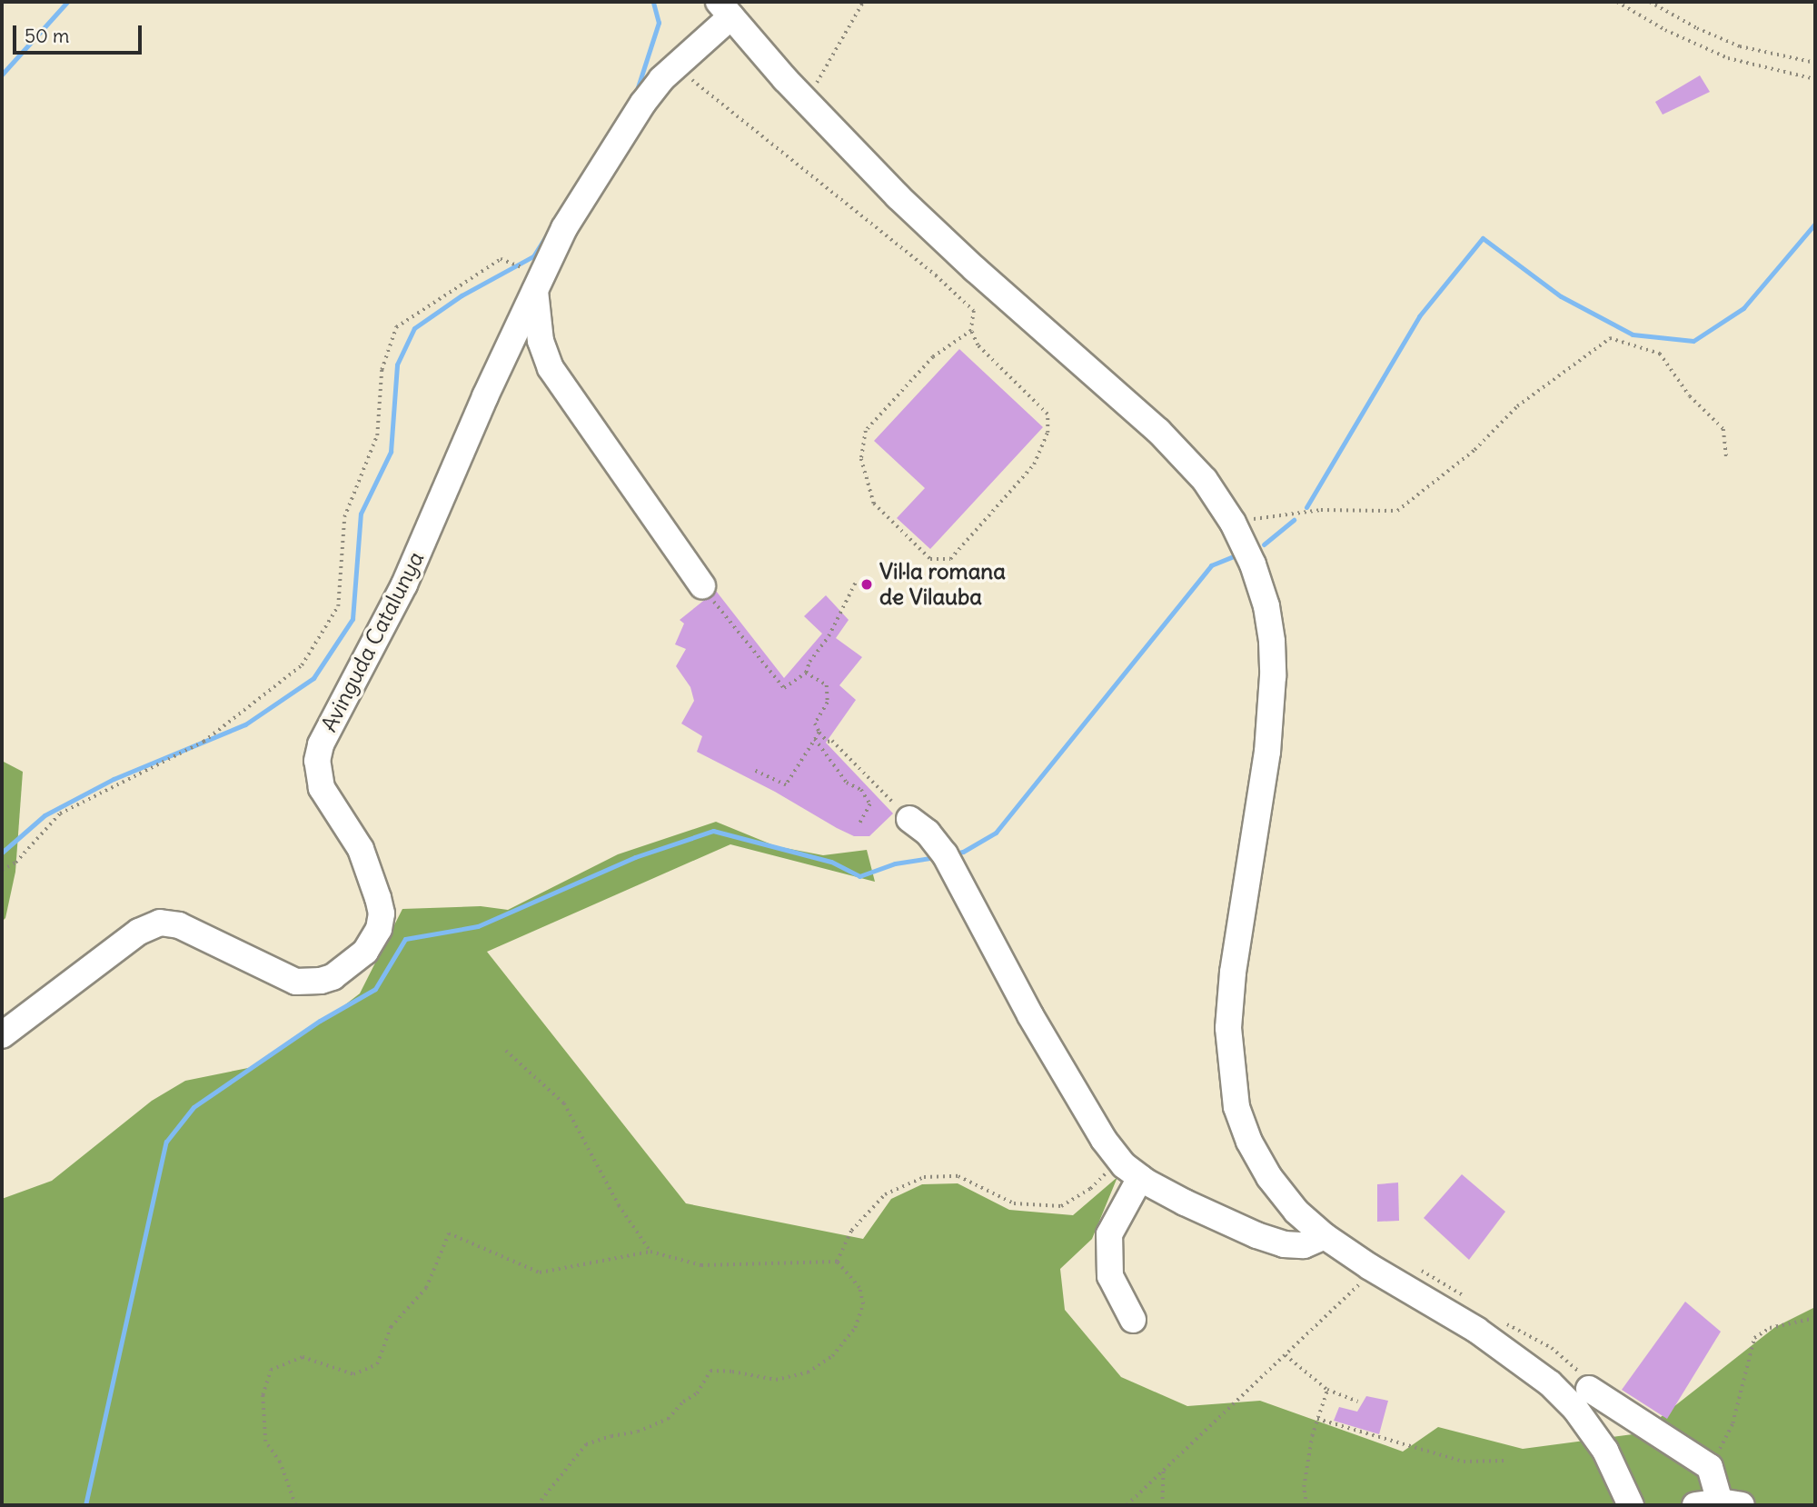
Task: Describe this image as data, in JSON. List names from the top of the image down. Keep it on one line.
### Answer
{"streets":{"street":["Avinguda Catalunya"]},"places":["Vil·la romana de Vilauba"],"scale_bar":"50 m"}
